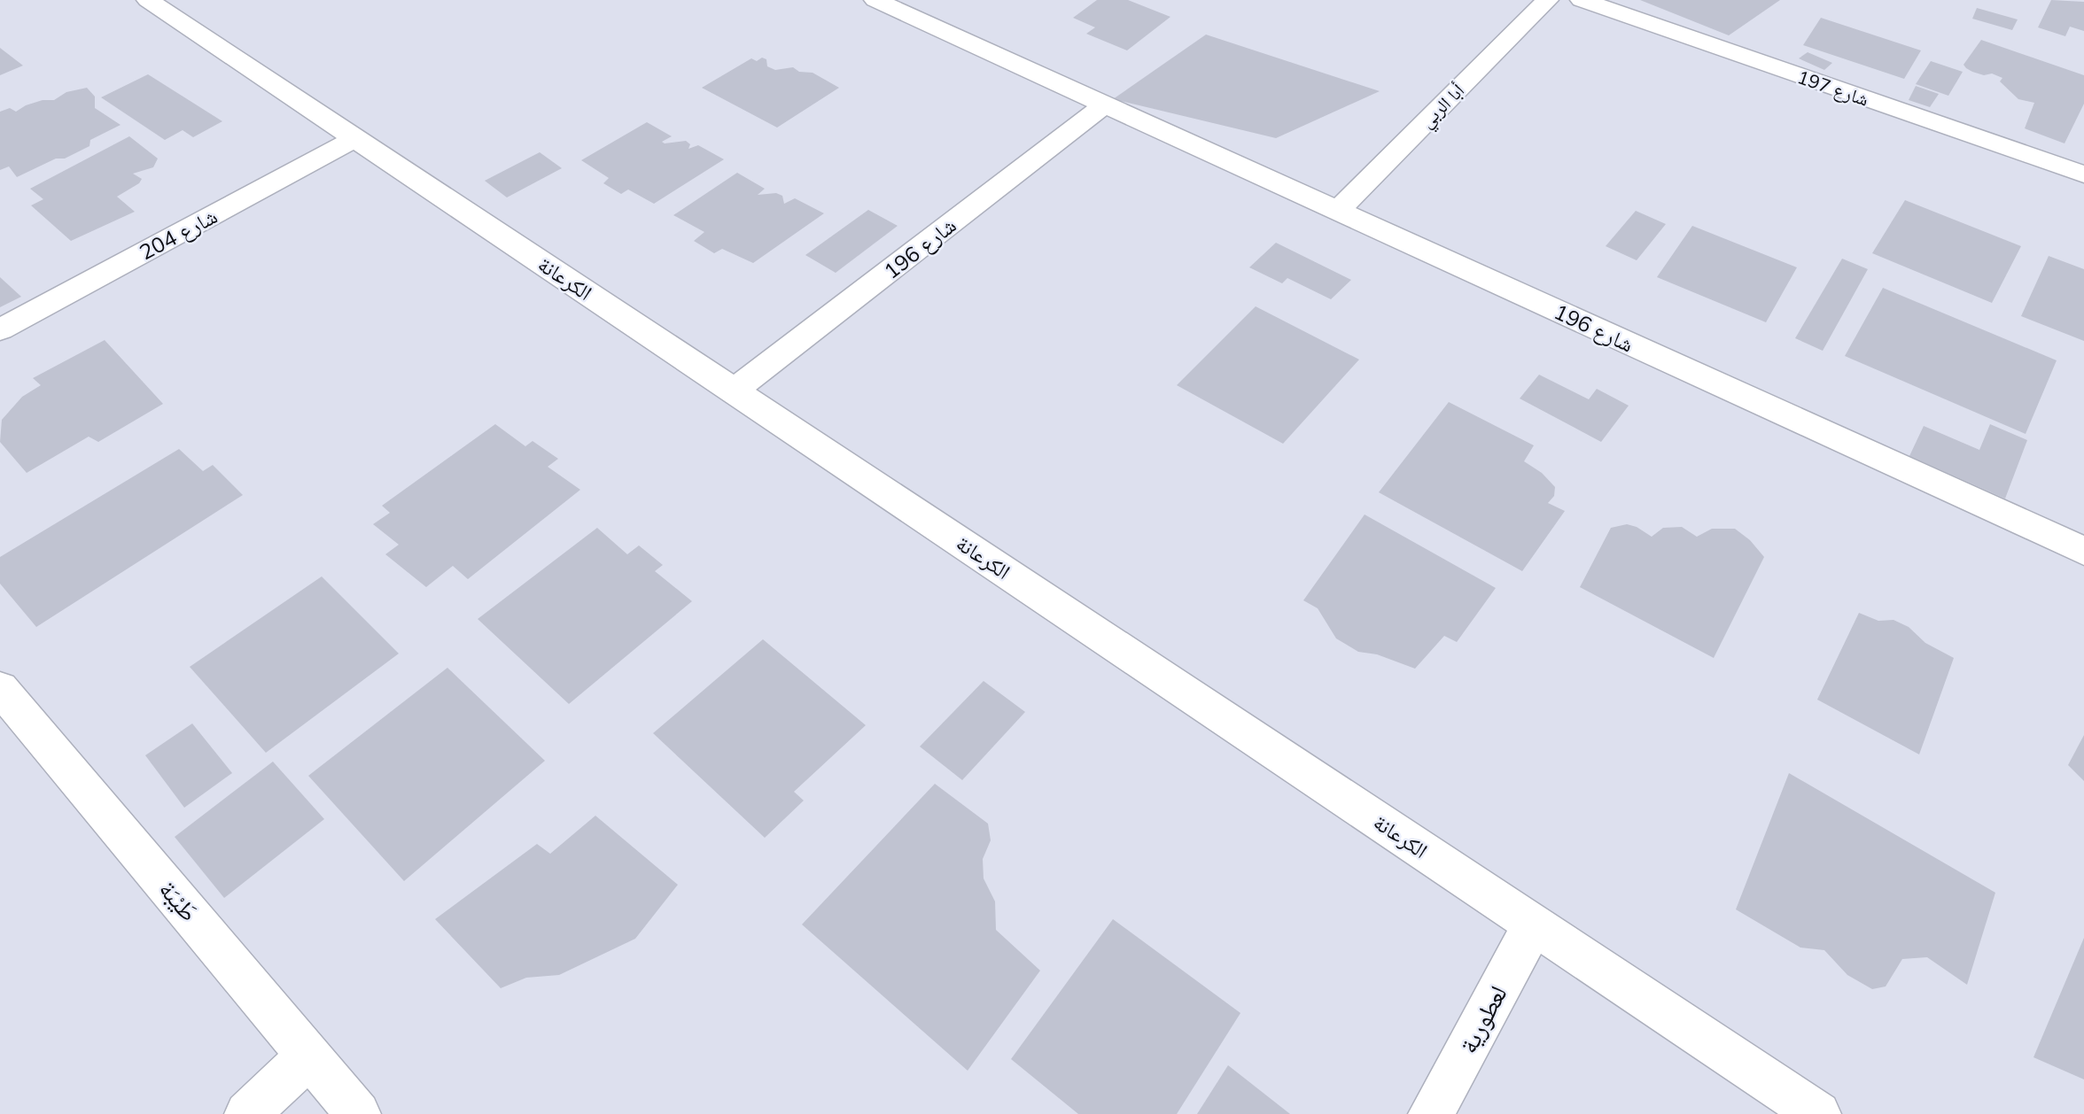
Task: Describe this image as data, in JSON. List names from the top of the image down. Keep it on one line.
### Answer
{"streets":{"street":["شارع 197","أبا الربي","شارع 204","شارع 196","الكرعانة","طَيْبَة","لعطورية"]},"crossings":[["أبا الربي","شارع 196"],["شارع 204","الكرعانة"],["شارع 196","الكرعانة"],["الكرعانة","لعطورية"]]}
